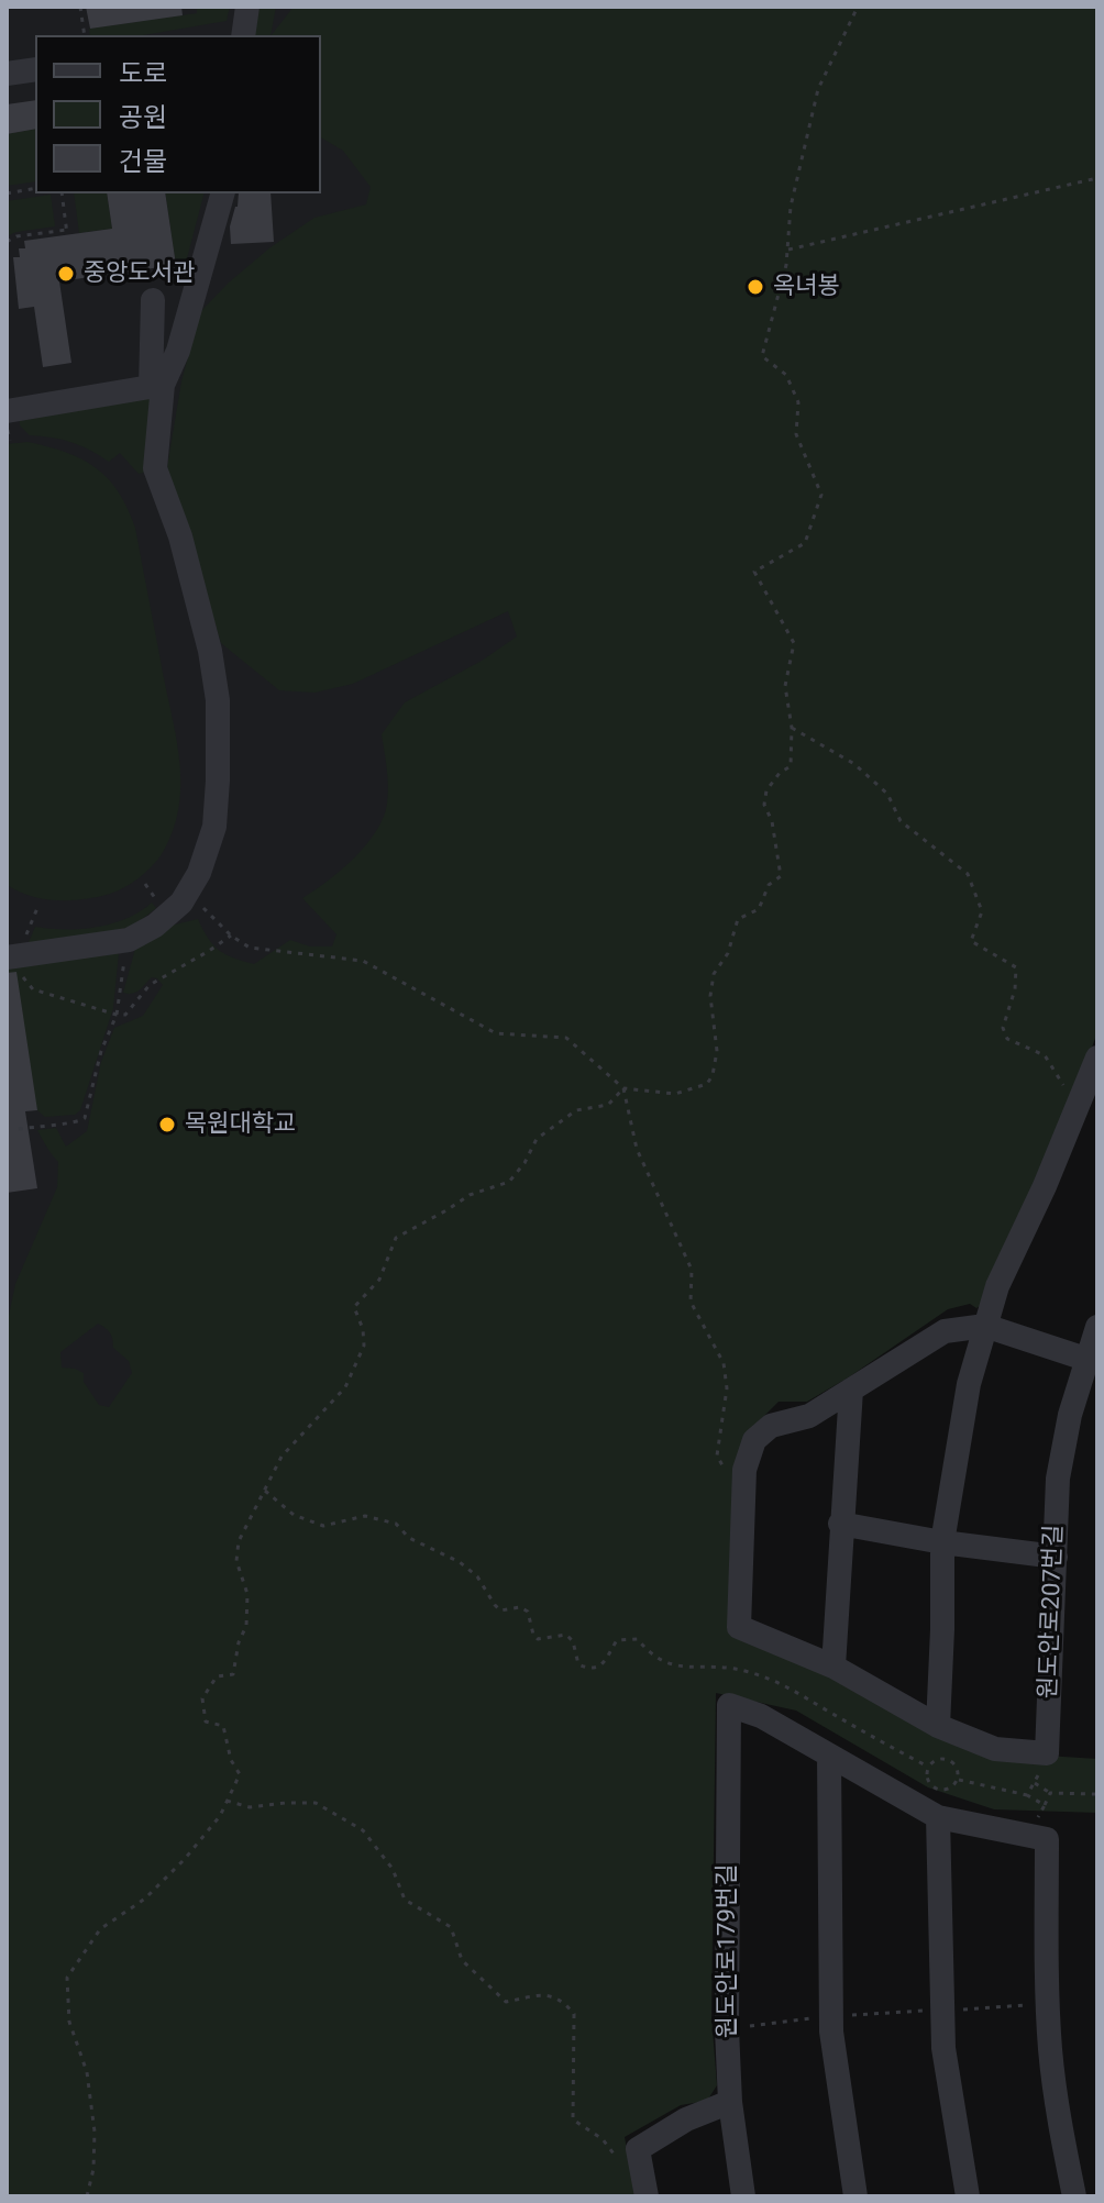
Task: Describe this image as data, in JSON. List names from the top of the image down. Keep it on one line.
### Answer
{"streets":{"street":["원도안로207번길","원도안로179번길"]},"places":["중앙도서관","옥녀봉","목원대학교"],"legend":["도로","공원","건물"]}
